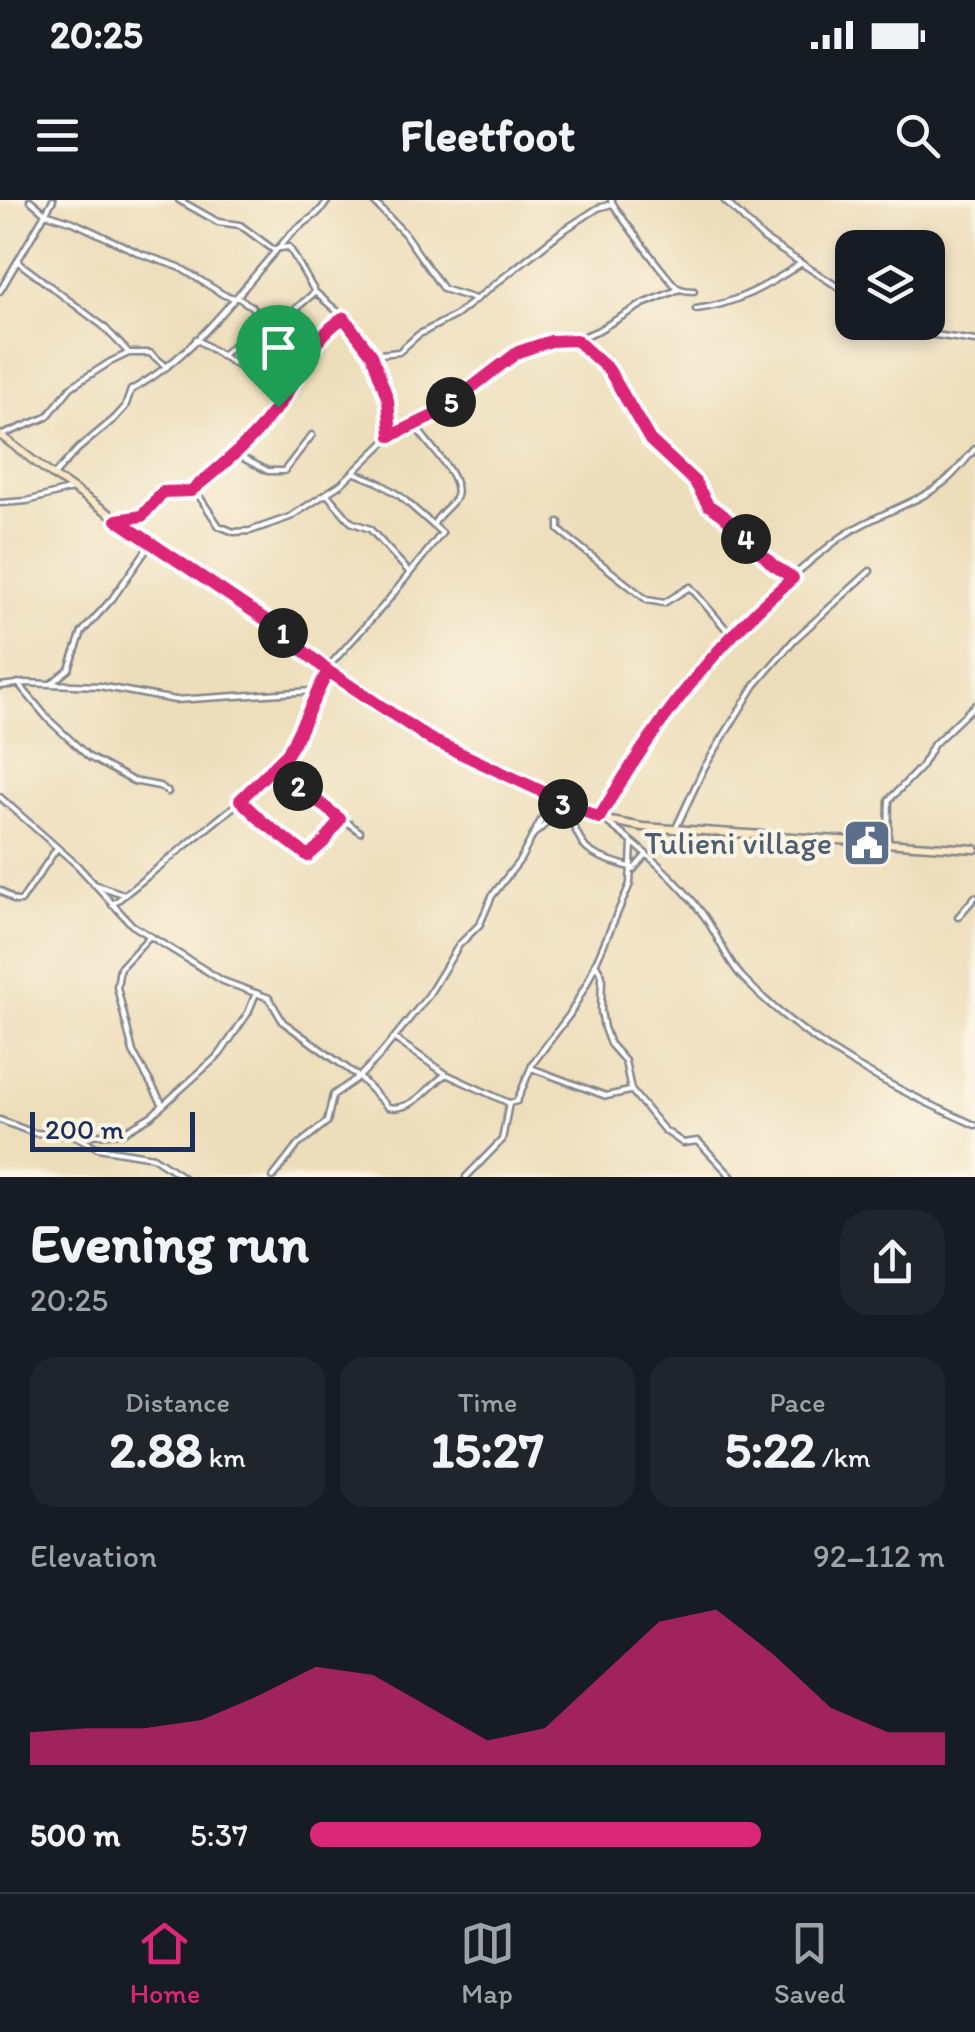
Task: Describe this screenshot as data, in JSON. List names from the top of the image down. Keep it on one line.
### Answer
{"places":{"public building":["Tulieni village"]},"scale_bar":"200 m","page":{"status":"20:25","header":"Fleetfoot","pins":["5","4","1","2","3"],"scale":"200 m","heading":["Evening run","20:25"],"stats":[["Distance","2.88 km"],["Time","15:27"],["Pace","5:22 /km"]],"chart":["Elevation","92–112 m"],"list":[{"name":"500 m","note":"5:37"}],"tabs":["Home","Map","Saved"]}}
